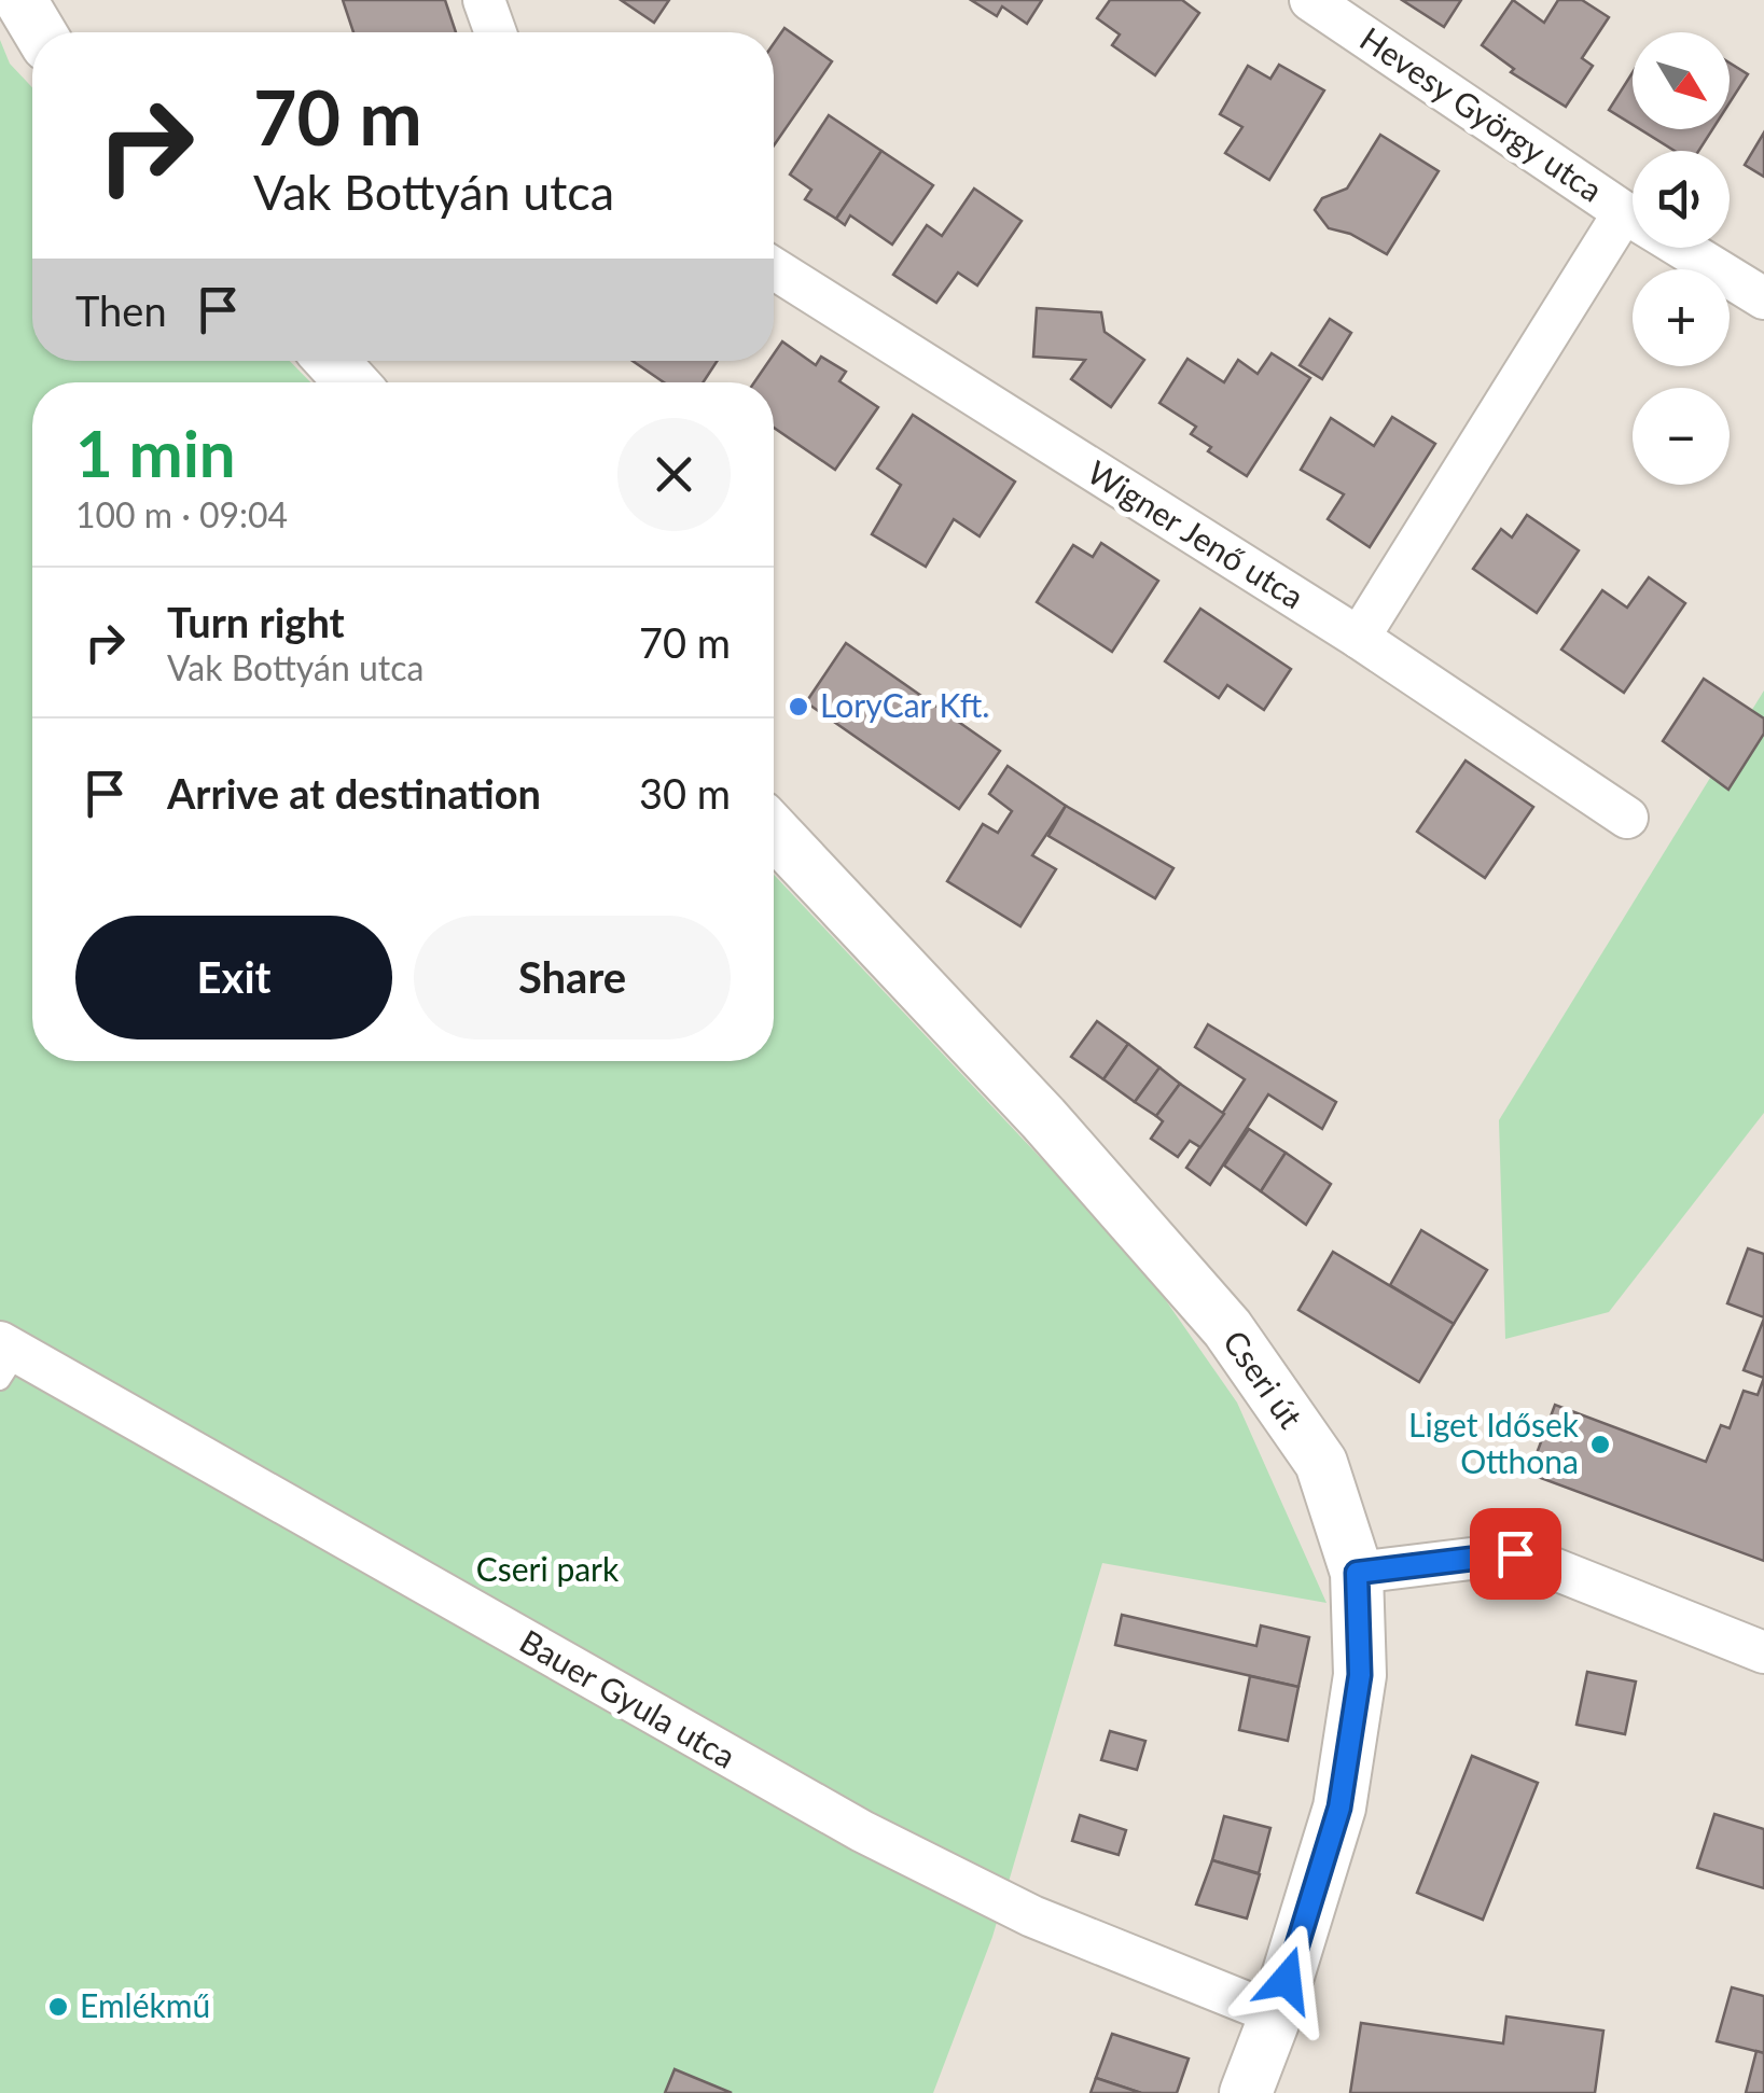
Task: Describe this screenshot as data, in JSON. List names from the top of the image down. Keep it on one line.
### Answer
{"streets":{"street":["Hevesy György utca","Wigner Jenő utca","Cseri út","Bauer Gyula utca"]},"crossings":[["Cseri út","Bauer Gyula utca"]],"parks":["Cseri park"],"places":["LoryCar Kft.","Liget Idősek Otthona","Emlékmű"],"north":"bottom right","page":{"map_buttons":["+","−"],"turn":["70 m","Vak Bottyán utca"],"then":"Then","heading":["1 min","100 m · 09:04"],"list":[{"name":"Turn right","note":"Vak Bottyán utca","value":"70 m"},{"name":"Arrive at destination","value":"30 m"}],"buttons":["Exit","Share"]}}
